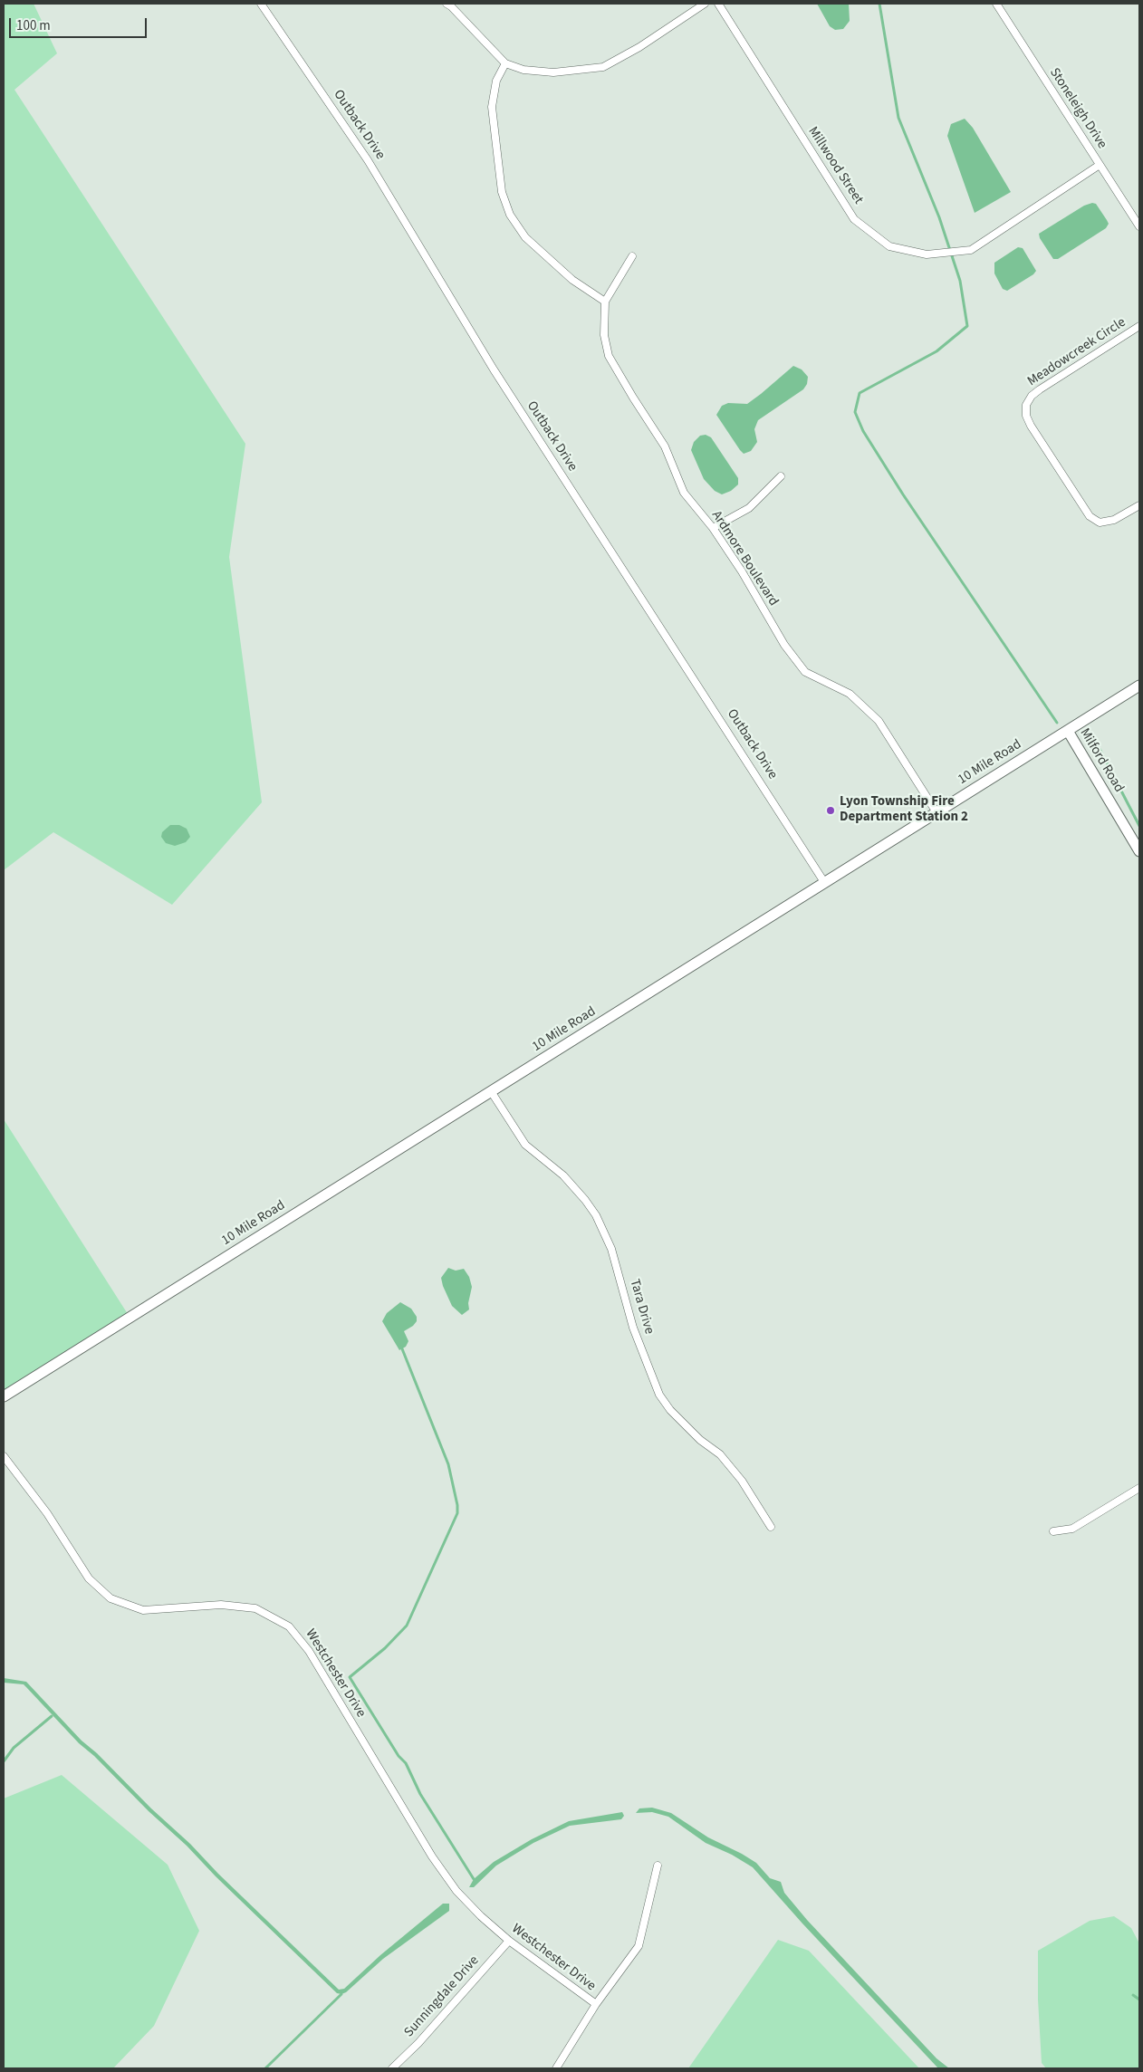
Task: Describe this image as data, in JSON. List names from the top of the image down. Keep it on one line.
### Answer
{"streets":{"main road":["Milford Road","10 Mile Road"],"street":["Stoneleigh Drive","Outback Drive","Millwood Street","Meadowcreek Circle","Ardmore Boulevard","Tara Drive","Westchester Drive","Sunningdale Drive"]},"crossings":[["Stoneleigh Drive","Millwood Street"],["Outback Drive","10 Mile Road"],["Ardmore Boulevard","10 Mile Road"],["Milford Road","10 Mile Road"],["10 Mile Road","Tara Drive"],["Westchester Drive","Sunningdale Drive"]],"places":["Lyon Township Fire Department Station 2"],"scale_bar":"100 m"}
